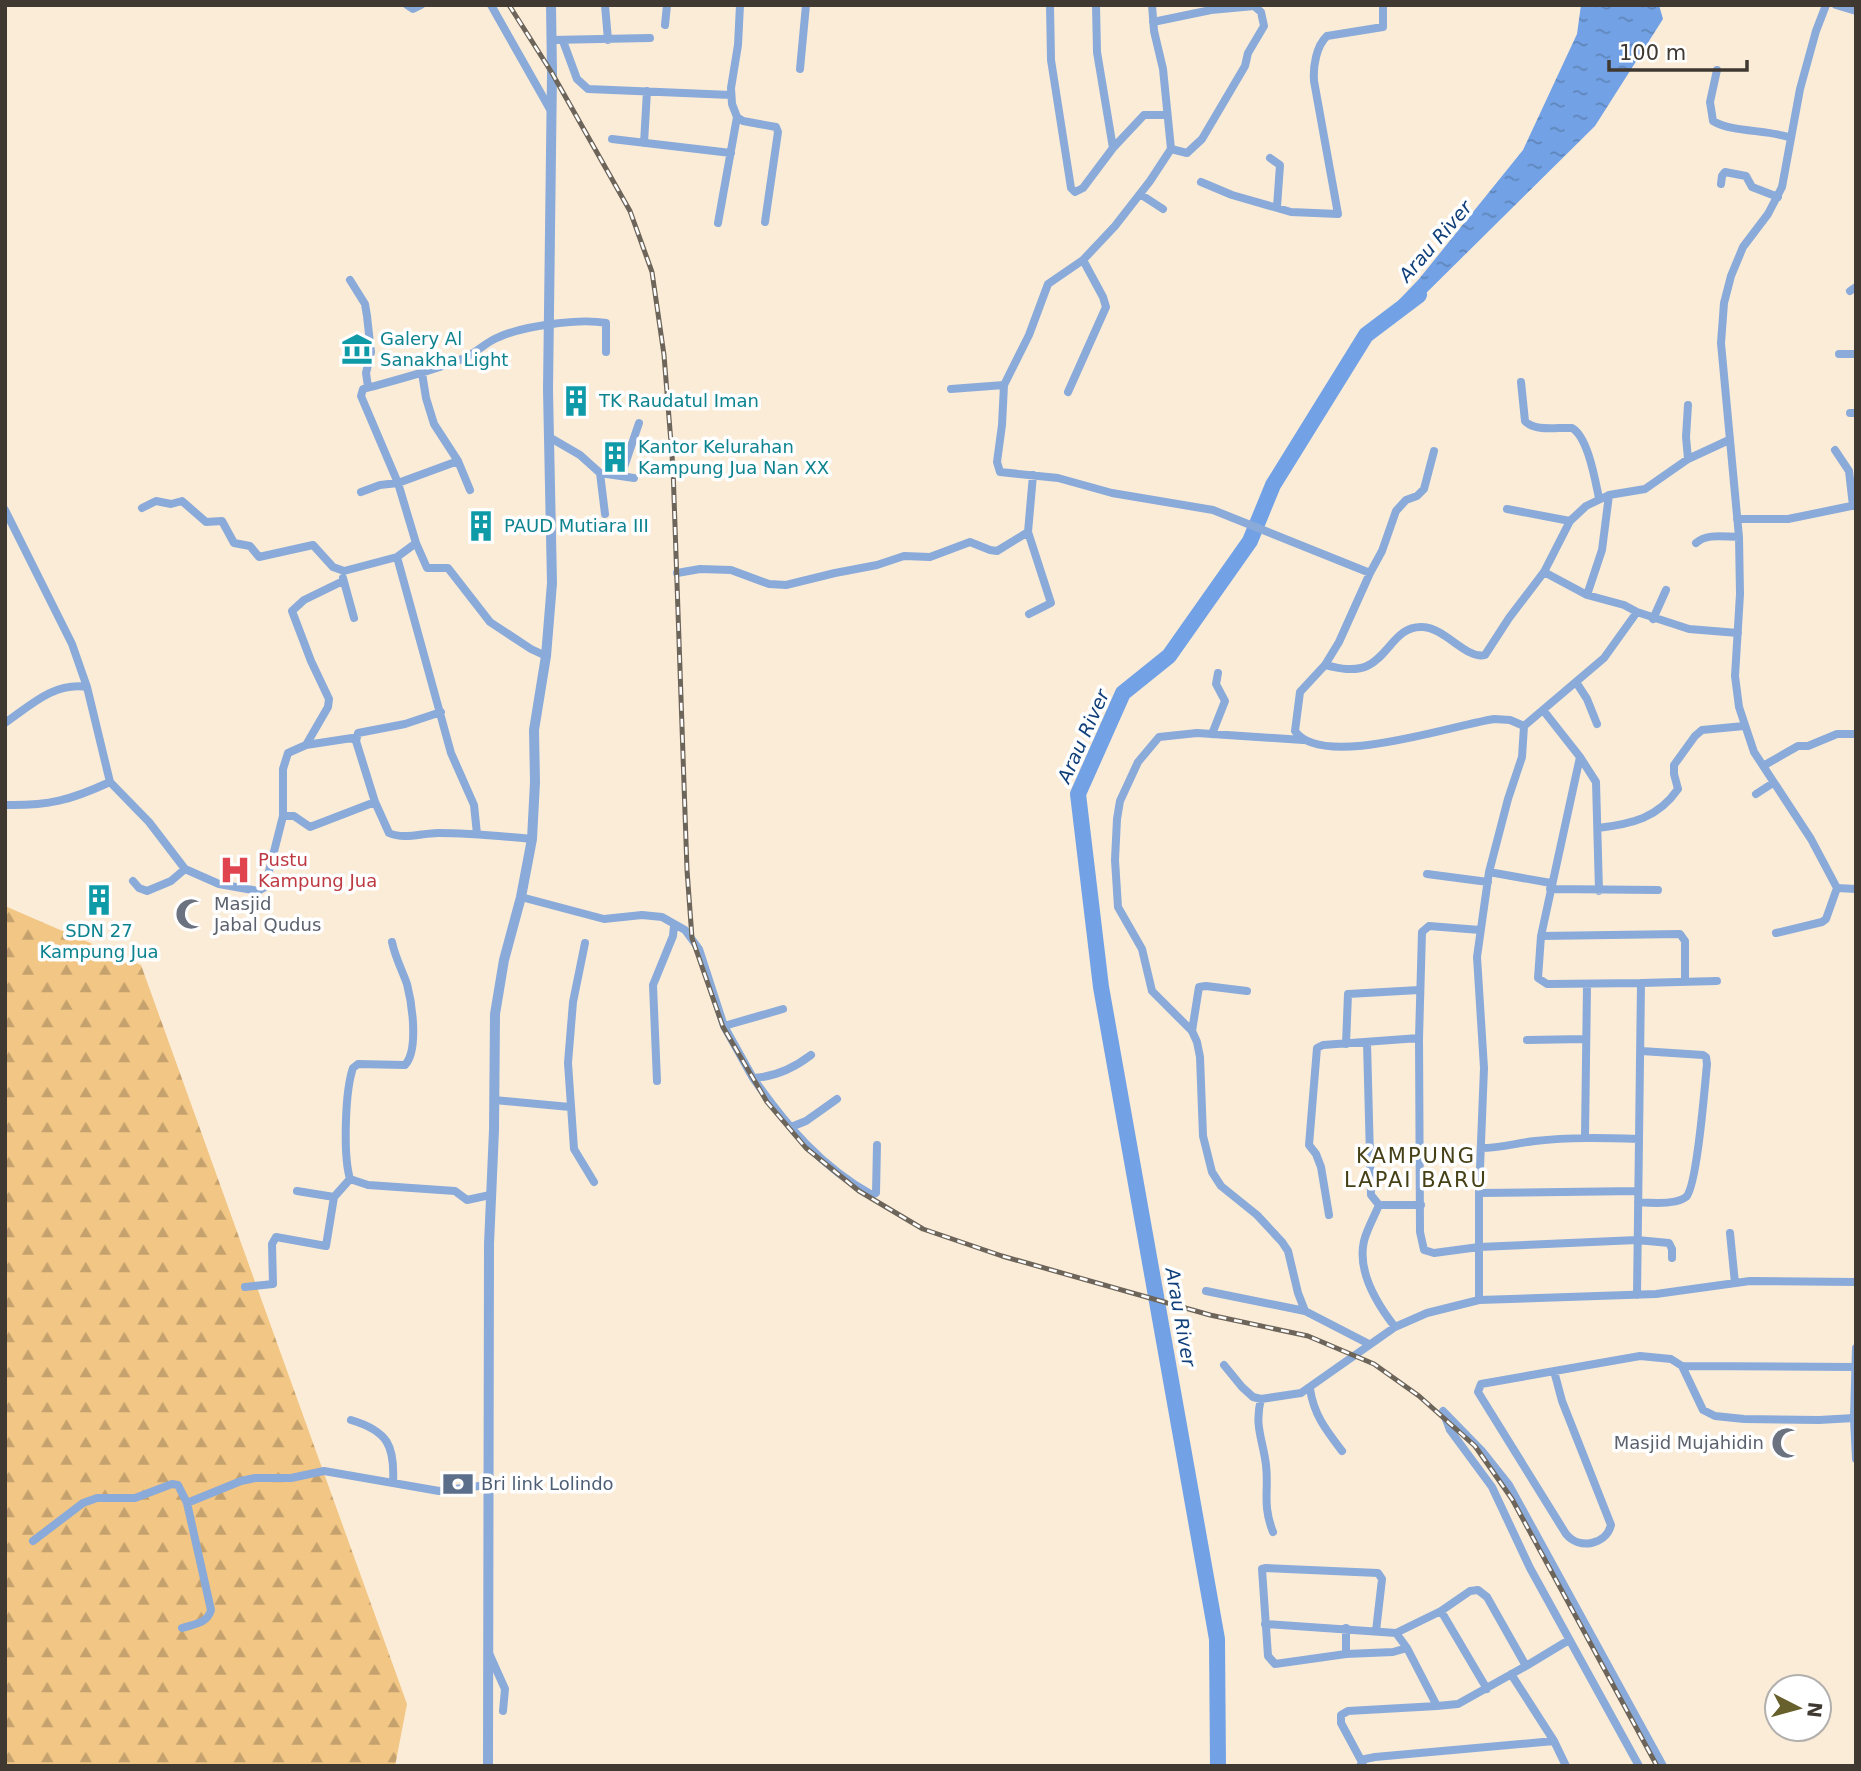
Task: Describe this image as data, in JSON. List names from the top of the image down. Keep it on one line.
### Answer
{"districts":["KAMPUNG LAPAI BARU"],"water":["Arau River"],"places":{"museum":["Galery Al Sanakha Light"],"building":["TK Raudatul Iman","Kantor Kelurahan Kampung Jua Nan XX","PAUD Mutiara III","SDN 27 Kampung Jua"],"hospital":["Pustu Kampung Jua"],"mosque":["Masjid Jabal Qudus","Masjid Mujahidin"],"bank":["Bri link Lolindo"]},"scale_bar":"100 m","north":"right"}
